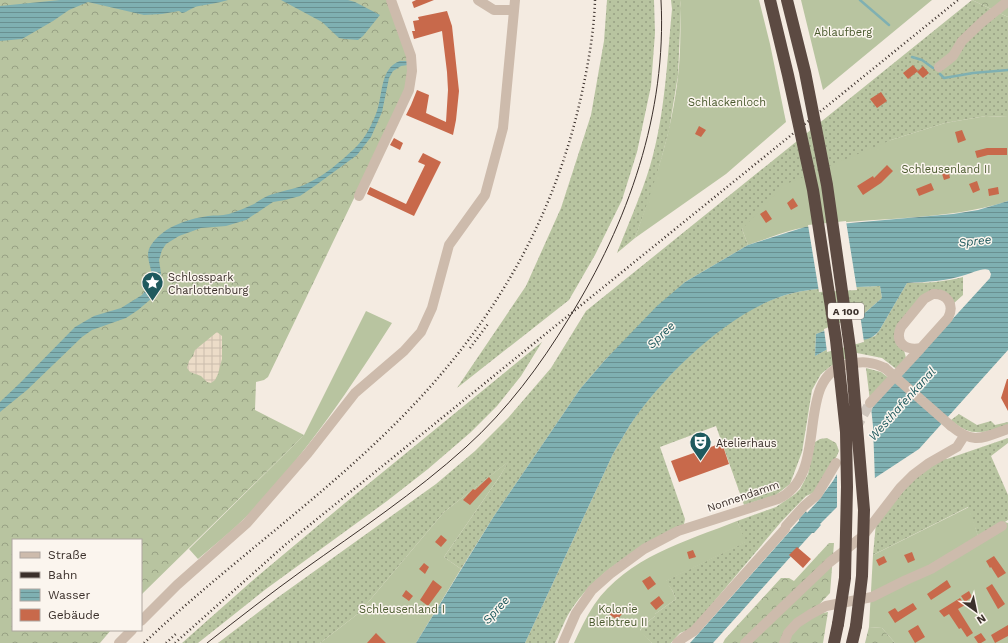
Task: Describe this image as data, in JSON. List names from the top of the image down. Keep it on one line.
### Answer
{"streets":{"highway":["A 100"],"street":["Nonnendamm"]},"water":["Spree","Westhafenkanal"],"parks":["Ablaufberg","Schlackenloch","Schleusenland II","Schleusenland I","Kolonie Bleibtreu II"],"places":{"place":["Schlosspark Charlottenburg"],"theatre":["Atelierhaus"]},"legend":["Straße","Bahn","Wasser","Gebäude"],"north":"bottom right"}
